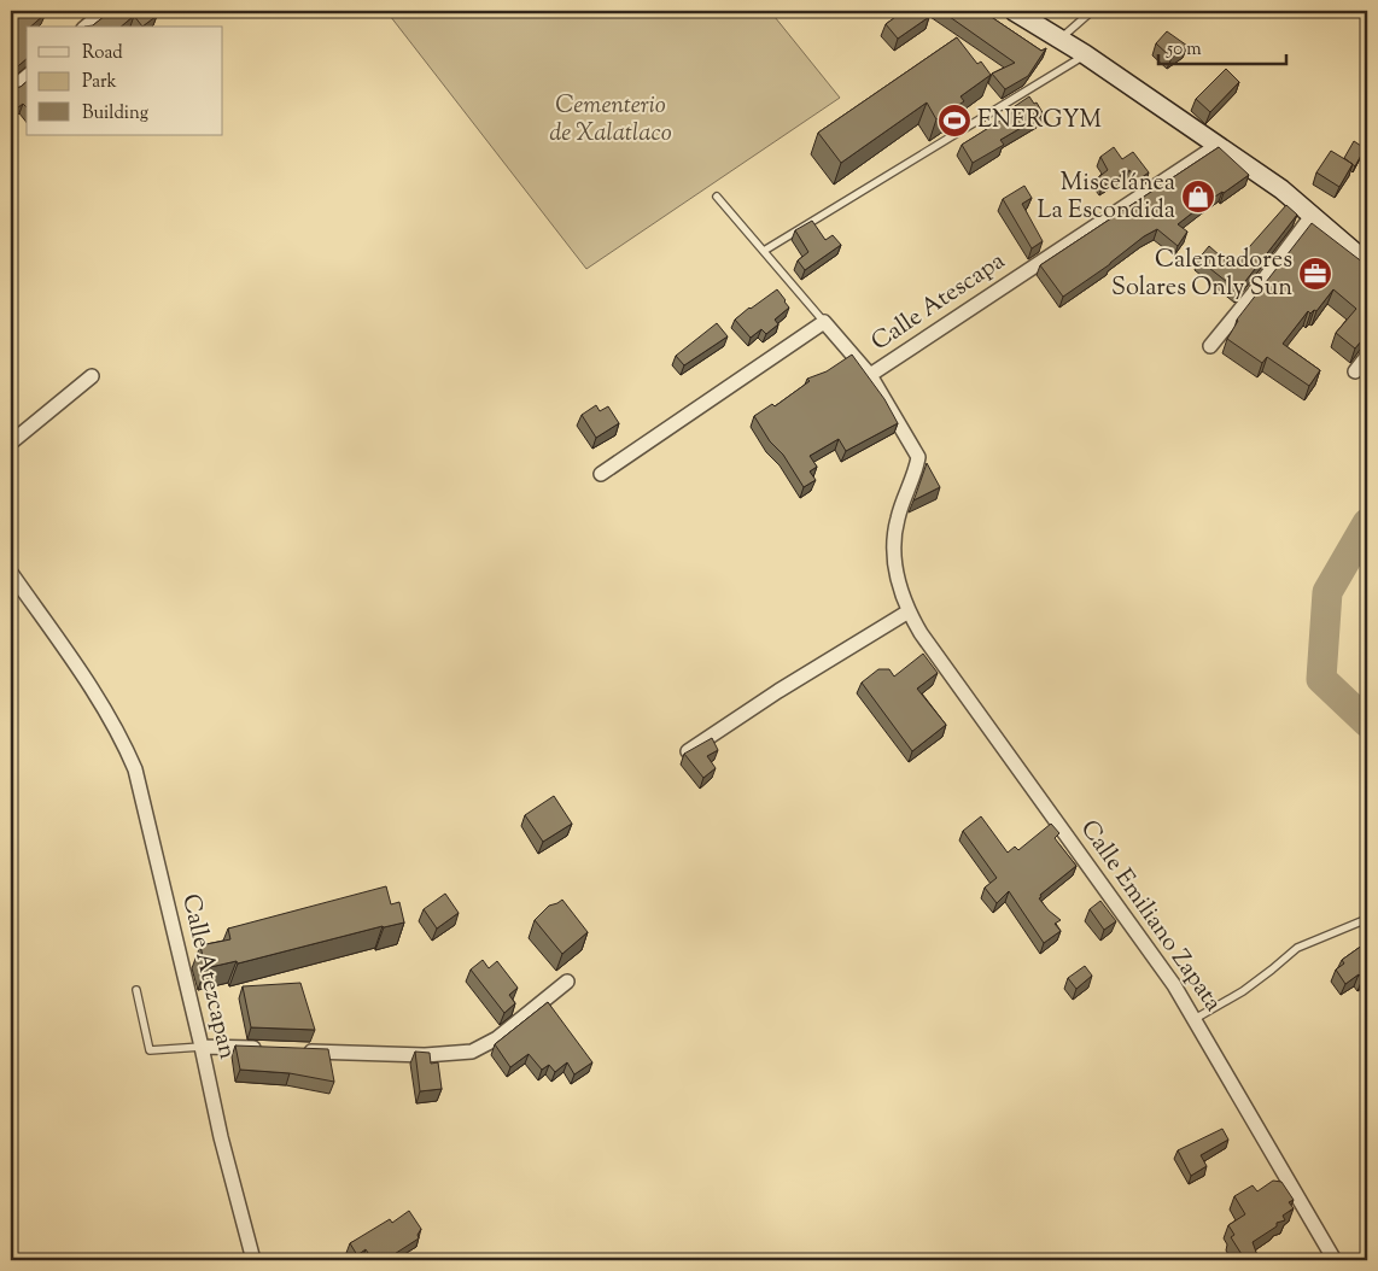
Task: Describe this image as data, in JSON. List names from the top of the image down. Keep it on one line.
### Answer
{"streets":{"street":["Calle Atescapa","Calle Emiliano Zapata","Calle Atezcapan"]},"crossings":[["Calle Atescapa","Calle Emiliano Zapata"]],"parks":["Cementerio de Xalatlaco"],"places":{"sports":["ENERGYM"],"shop":["Miscelánea La Escondida"],"office":["Calentadores Solares Only Sun"]},"legend":["Road","Park","Building"],"scale_bar":"50 m"}
